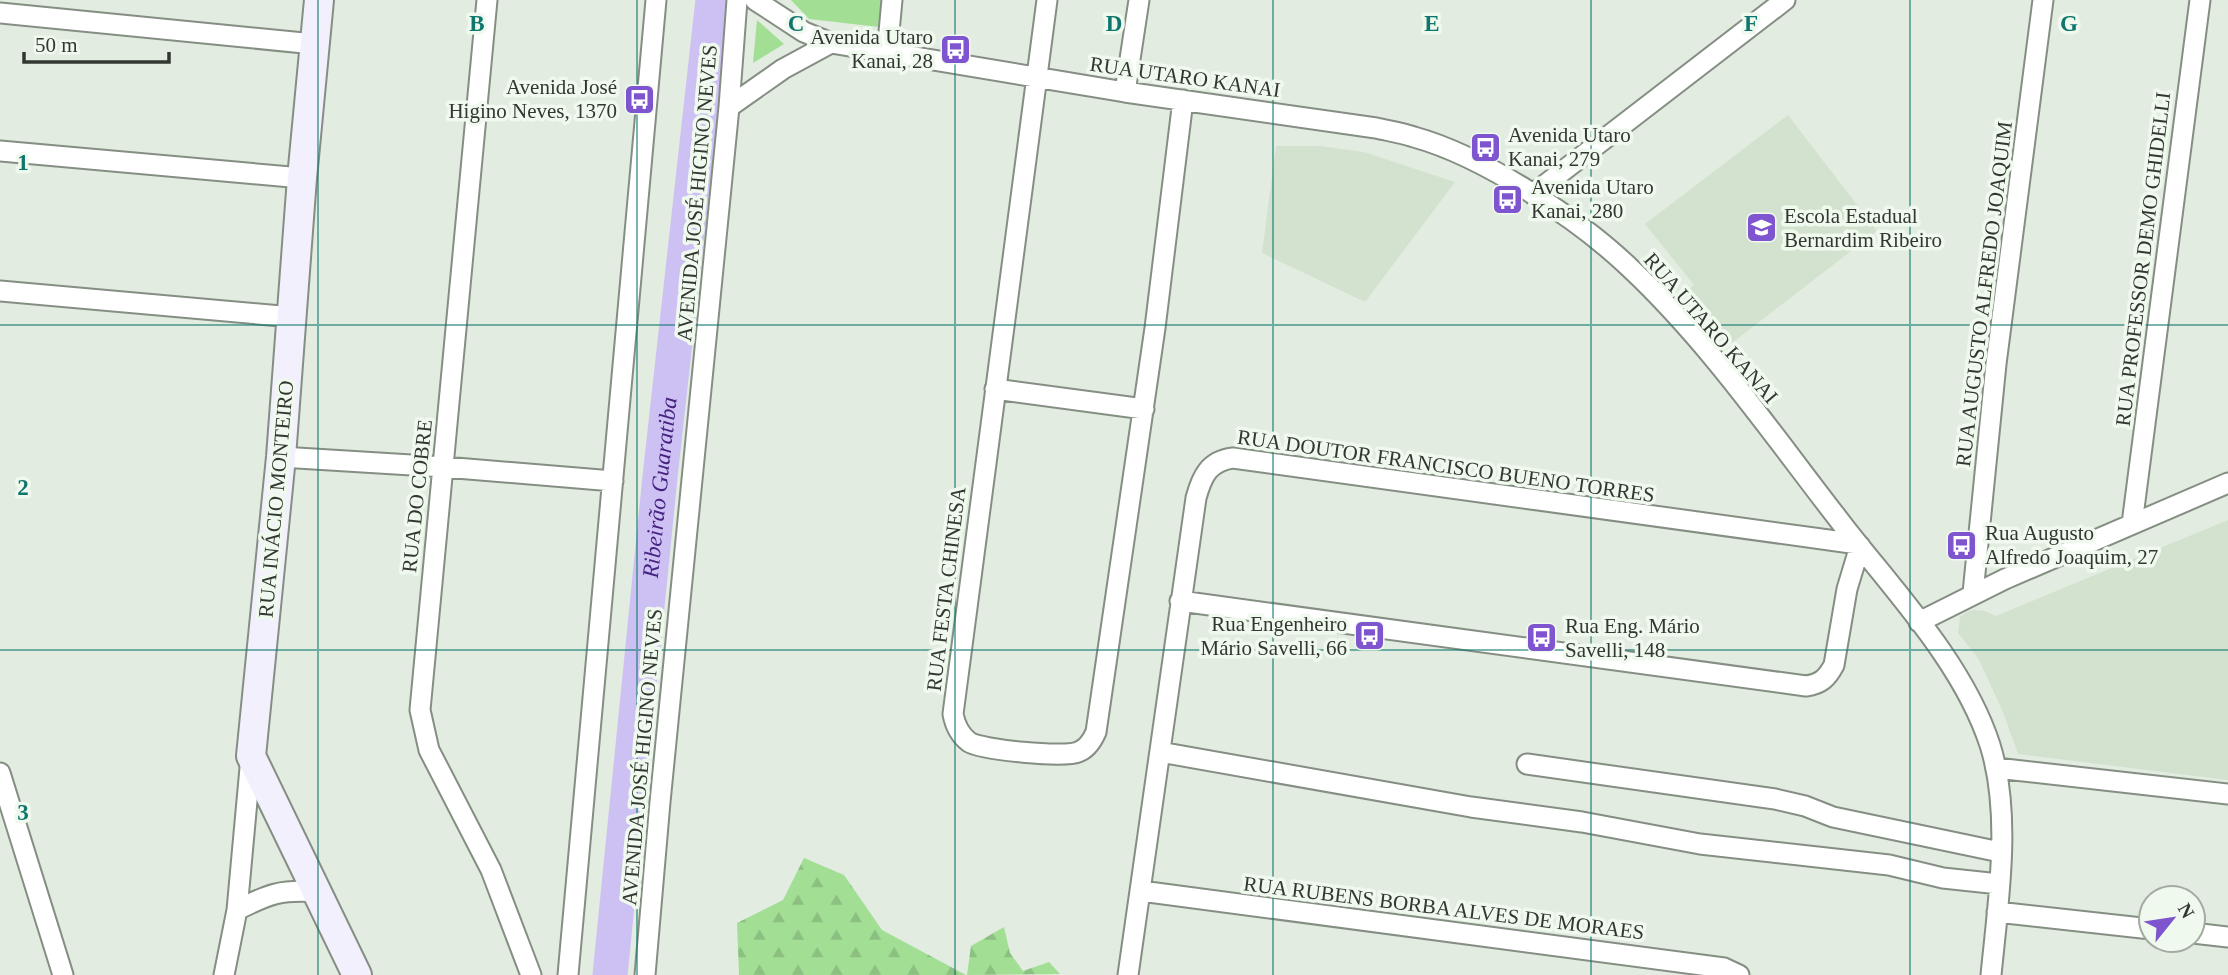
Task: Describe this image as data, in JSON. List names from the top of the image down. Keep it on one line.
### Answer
{"streets":{"street":["RUA UTARO KANAI","AVENIDA JOSÉ HIGINO NEVES","RUA PROFESSOR DEMO GHIDELLI","RUA AUGUSTO ALFREDO JOAQUIM","RUA DOUTOR FRANCISCO BUENO TORRES","RUA DO COBRE","RUA INÁCIO MONTEIRO","RUA FESTA CHINESA","RUA RUBENS BORBA ALVES DE MORAES"]},"crossings":[["RUA UTARO KANAI","RUA DOUTOR FRANCISCO BUENO TORRES"],["RUA UTARO KANAI","RUA FESTA CHINESA"],["RUA DOUTOR FRANCISCO BUENO TORRES","RUA RUBENS BORBA ALVES DE MORAES"]],"water":["Ribeirão Guaratiba"],"places":{"bus stop":["Avenida Utaro Kanai, 28","Avenida José Higino Neves, 1370","Avenida Utaro Kanai, 279","Avenida Utaro Kanai, 280","Rua Augusto Alfredo Joaquim, 27","Rua Engenheiro Mário Savelli, 66","Rua Eng. Mário Savelli, 148"],"school or university":["Escola Estadual Bernardim Ribeiro"]},"scale_bar":"50 m","north":"top right","grid":{"columns":["B","C","D","E","F","G"],"rows":["1","2","3"]}}
